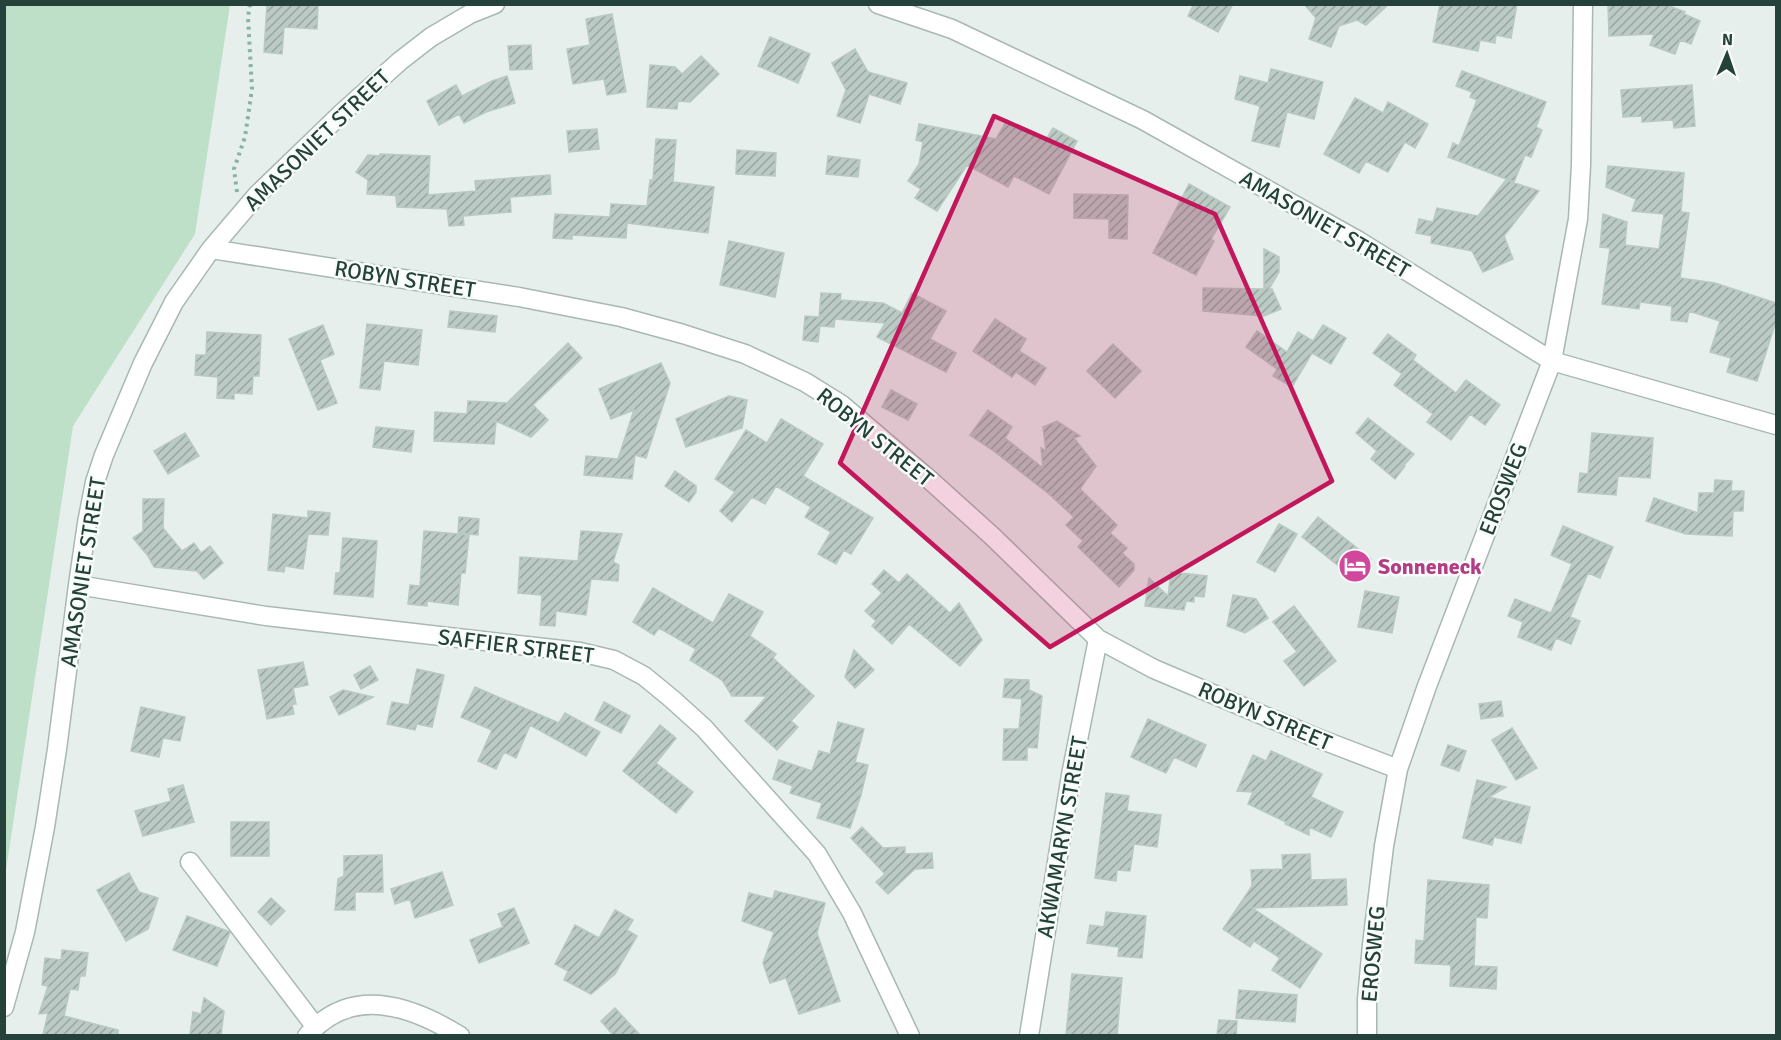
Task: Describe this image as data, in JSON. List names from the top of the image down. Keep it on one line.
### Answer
{"streets":{"street":["AMASONIET STREET","ROBYN STREET","EROSWEG","SAFFIER STREET","AKWAMARYN STREET"]},"crossings":[["AMASONIET STREET","ROBYN STREET"],["AMASONIET STREET","EROSWEG"],["AMASONIET STREET","SAFFIER STREET"],["ROBYN STREET","EROSWEG"],["ROBYN STREET","AKWAMARYN STREET"]],"places":{"hotel":["Sonneneck"]},"north":"top"}
